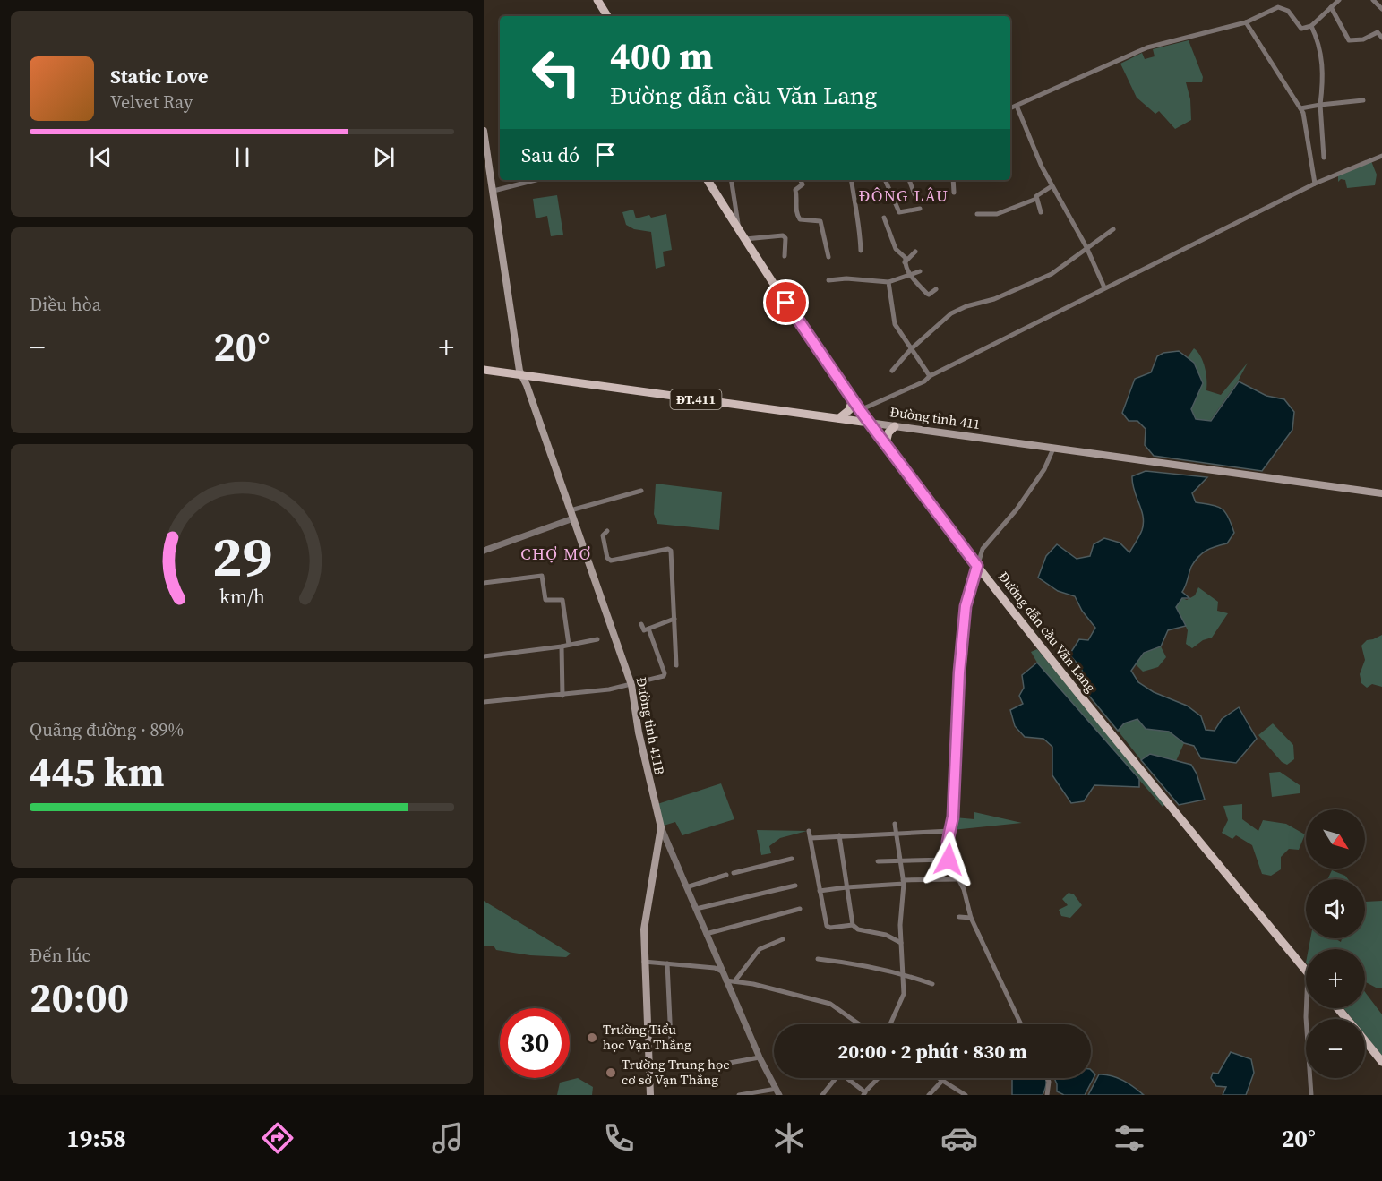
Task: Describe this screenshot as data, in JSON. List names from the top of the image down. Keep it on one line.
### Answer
{"streets":{"main road":["ĐT.411","Đường tỉnh 411","Đường dẫn cầu Văn Lang","Đường tỉnh 411B"]},"crossings":[["Đường tỉnh 411","Đường dẫn cầu Văn Lang"],["Đường tỉnh 411","Đường tỉnh 411B"]],"districts":["ĐÔNG LÂU","CHỢ MƠ"],"places":["Trường Tiểu học Vạn Thắng","Trường Trung học cơ sở Vạn Thắng"],"north":"bottom right","page":{"turn":["400 m","Đường dẫn cầu Văn Lang"],"song":["Static Love","Velvet Ray"],"then":"Sau đó","tile":["Điều hòa",["Quãng đường · 89%","445 km"],["Đến lúc","20:00"]],"heat":["−","20°","+"],"map_buttons":["+","−"],"limit":"30","trip":"20:00 · 2 phút · 830 m","tabs":["19:58","20°"],"gauge":["29","km/h"]}}
